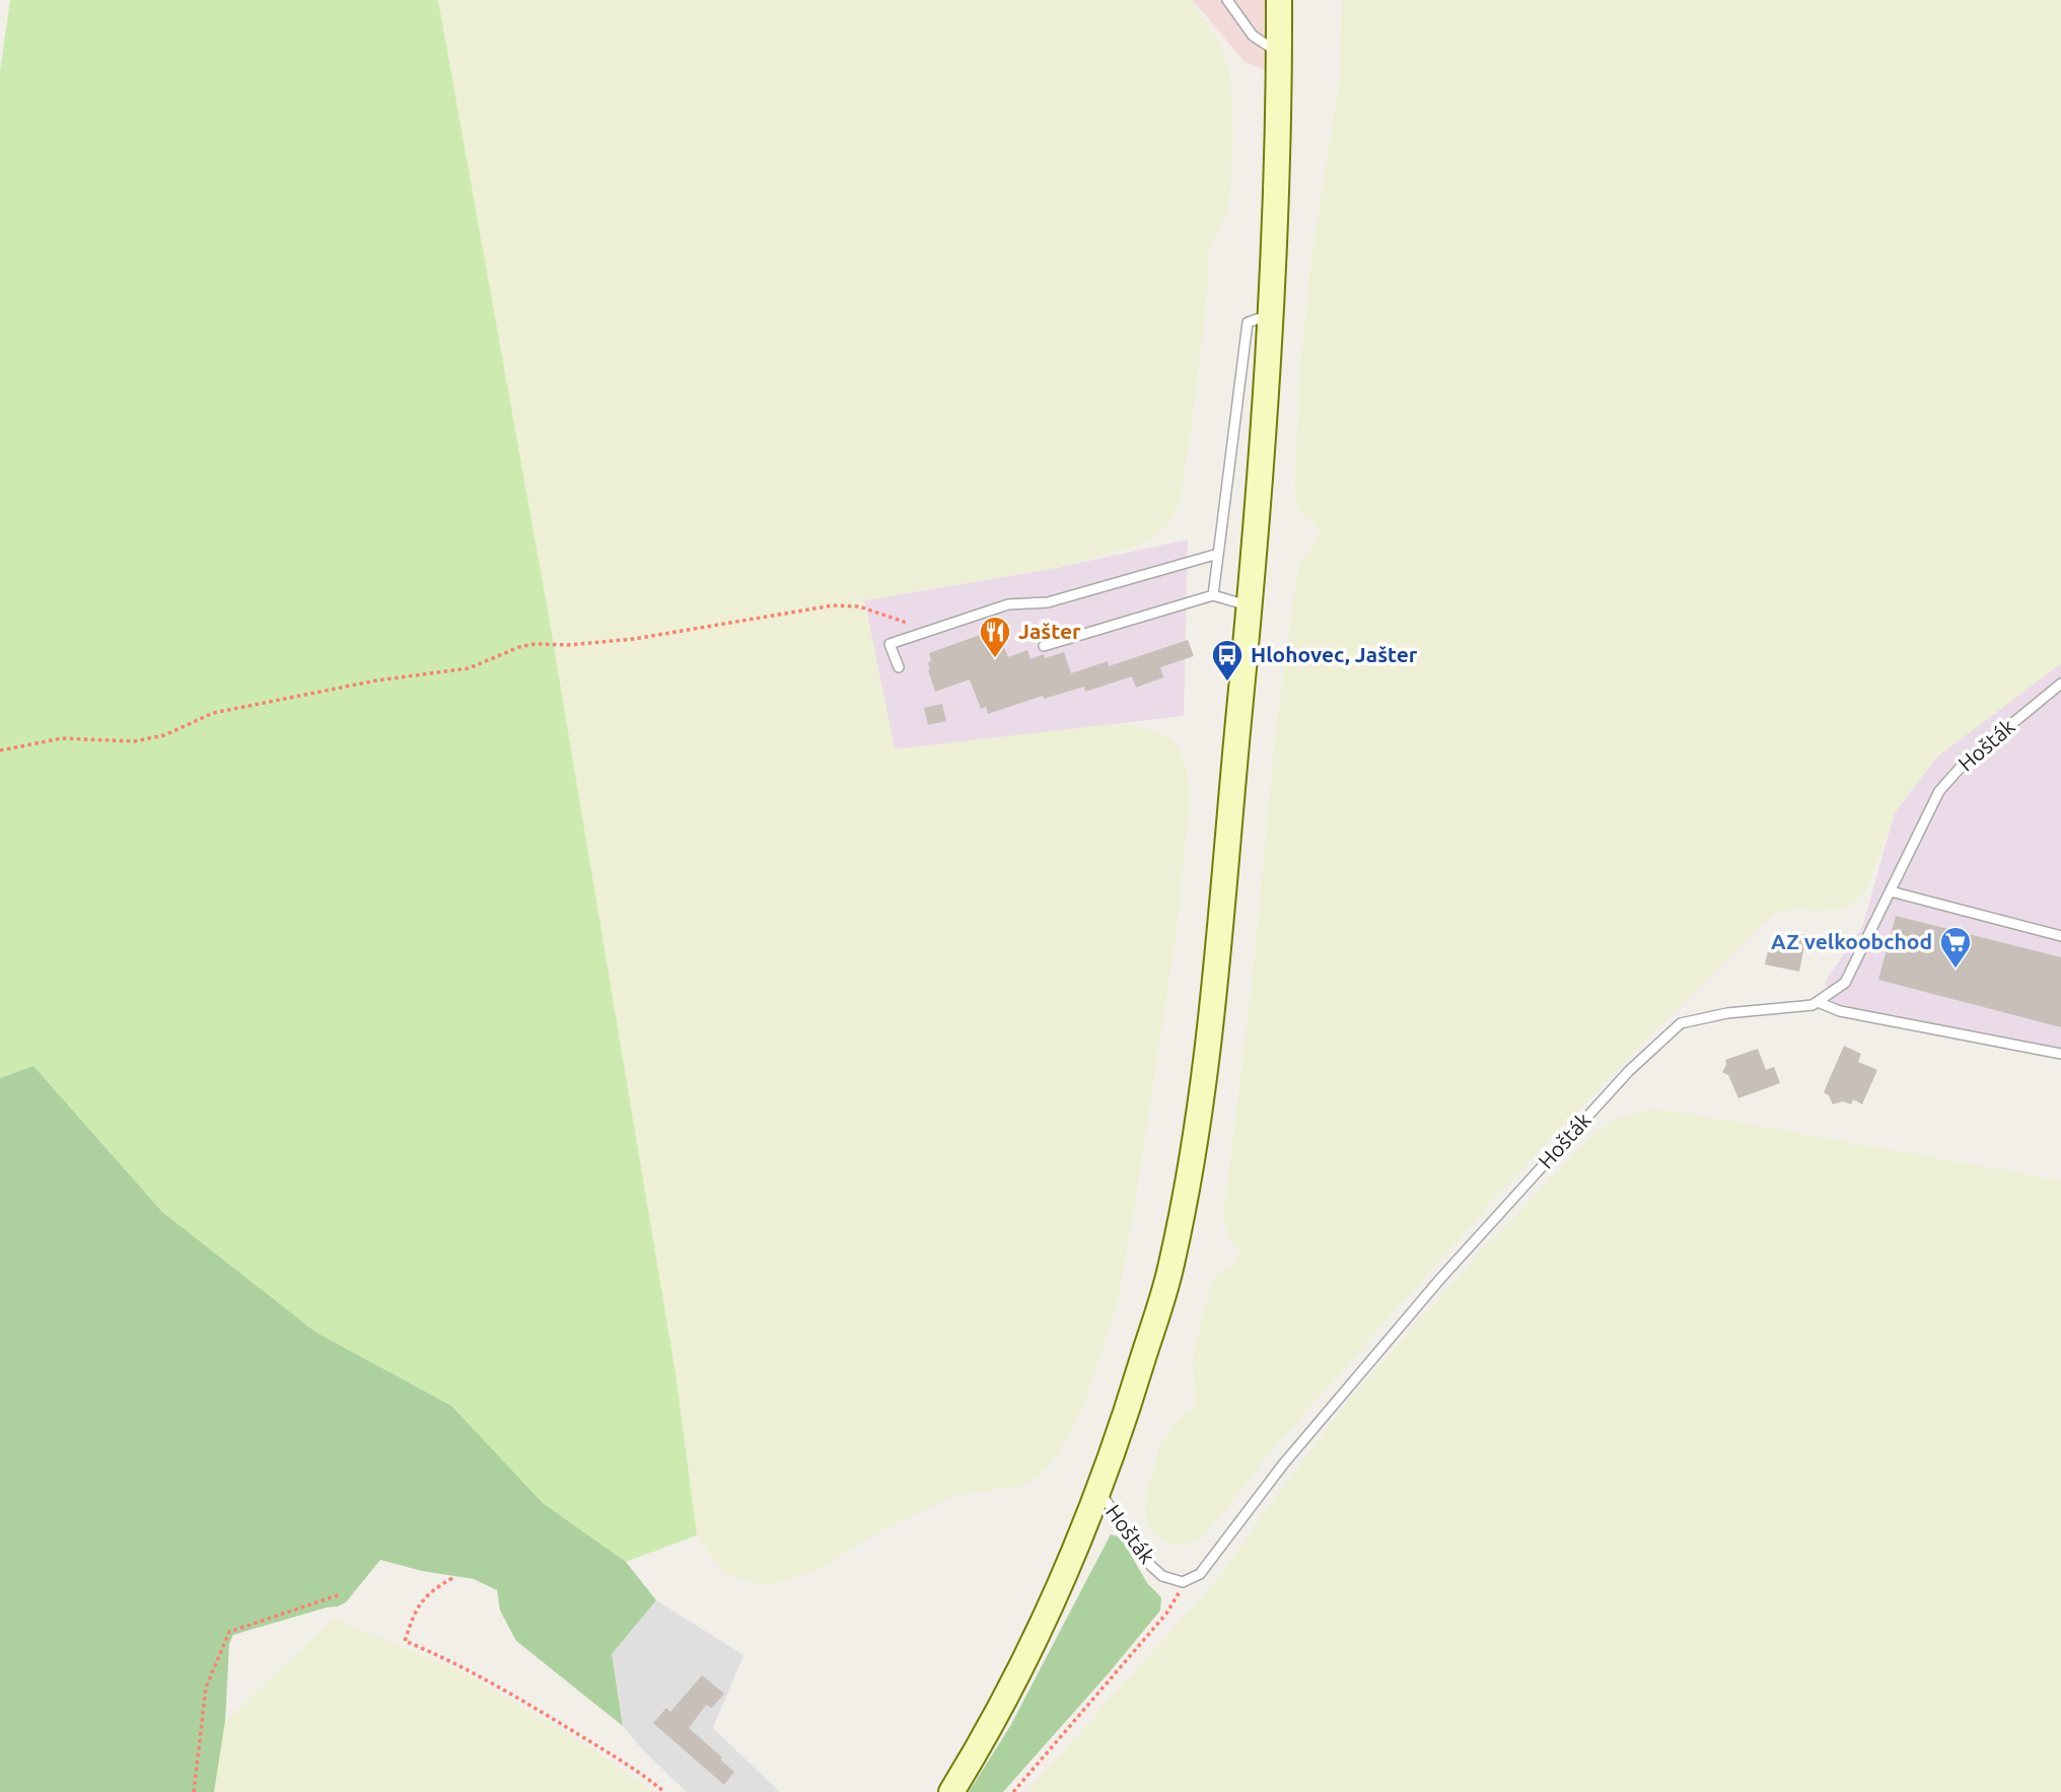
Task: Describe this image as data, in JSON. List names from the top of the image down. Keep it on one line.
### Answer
{"streets":{"lane":["Hošták"]},"places":{"restaurant":["Jašter"],"bus stop":["Hlohovec, Jašter"],"supermarket":["AZ velkoobchod"]}}
